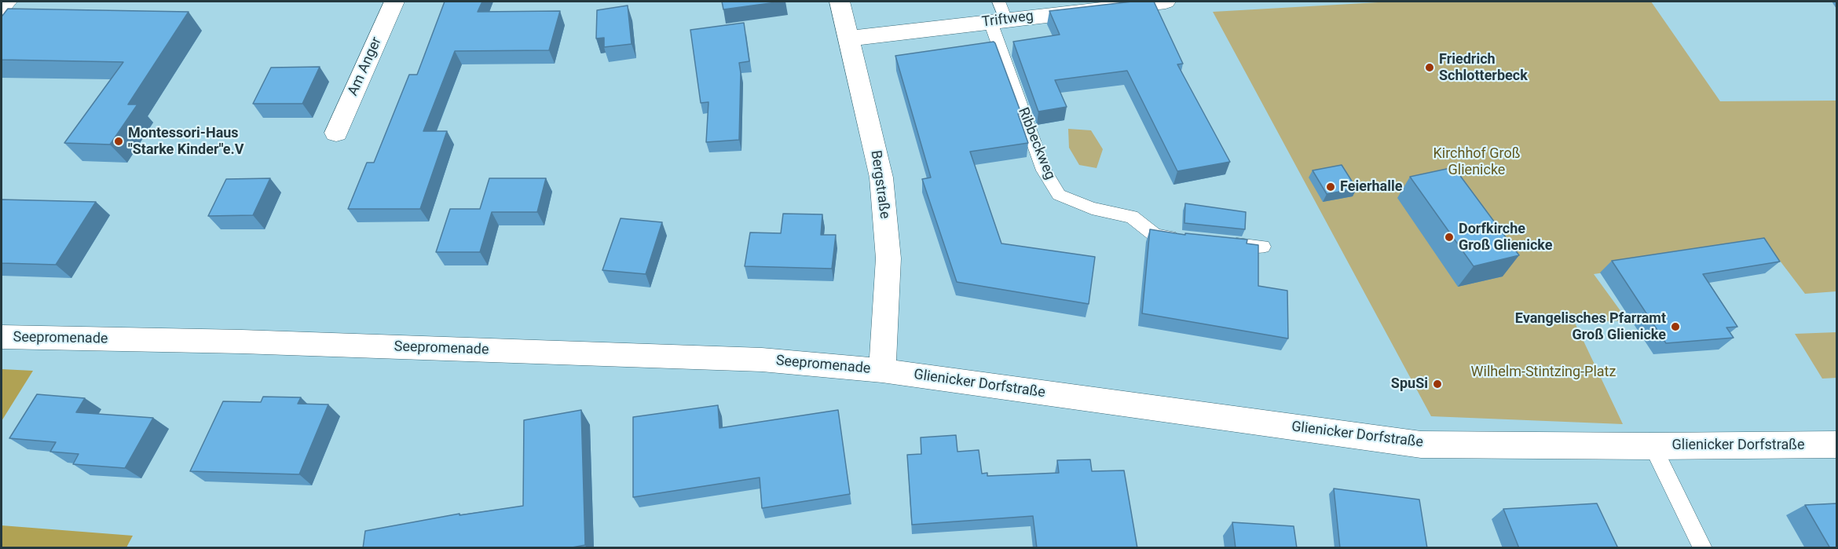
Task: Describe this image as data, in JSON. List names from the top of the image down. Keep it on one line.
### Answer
{"streets":{"street":["Triftweg","Am Anger","Bergstraße","Seepromenade","Glienicker Dorfstraße"],"lane":["Ribbeckweg"]},"crossings":[["Triftweg","Ribbeckweg"],["Triftweg","Bergstraße"],["Bergstraße","Seepromenade"],["Bergstraße","Glienicker Dorfstraße"],["Seepromenade","Glienicker Dorfstraße"]],"parks":["Kirchhof Groß Glienicke","Wilhelm-Stintzing-Platz"],"places":["Friedrich Schlotterbeck","Montessori-Haus \"Starke Kinder\"e.V","Feierhalle","Dorfkirche Groß Glienicke","Evangelisches Pfarramt Groß Glienicke","SpuSi"]}
